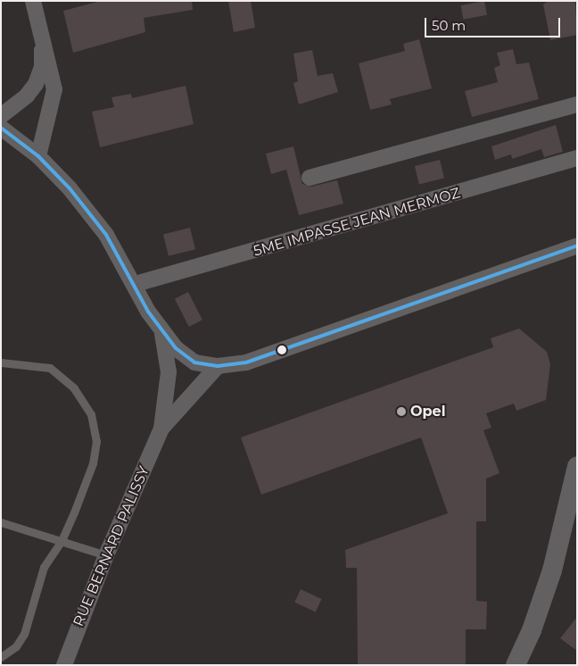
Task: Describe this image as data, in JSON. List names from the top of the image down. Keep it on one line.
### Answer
{"streets":{"street":["5ME IMPASSE JEAN MERMOZ","RUE BERNARD PALISSY"]},"places":["Opel"],"scale_bar":"50 m"}
